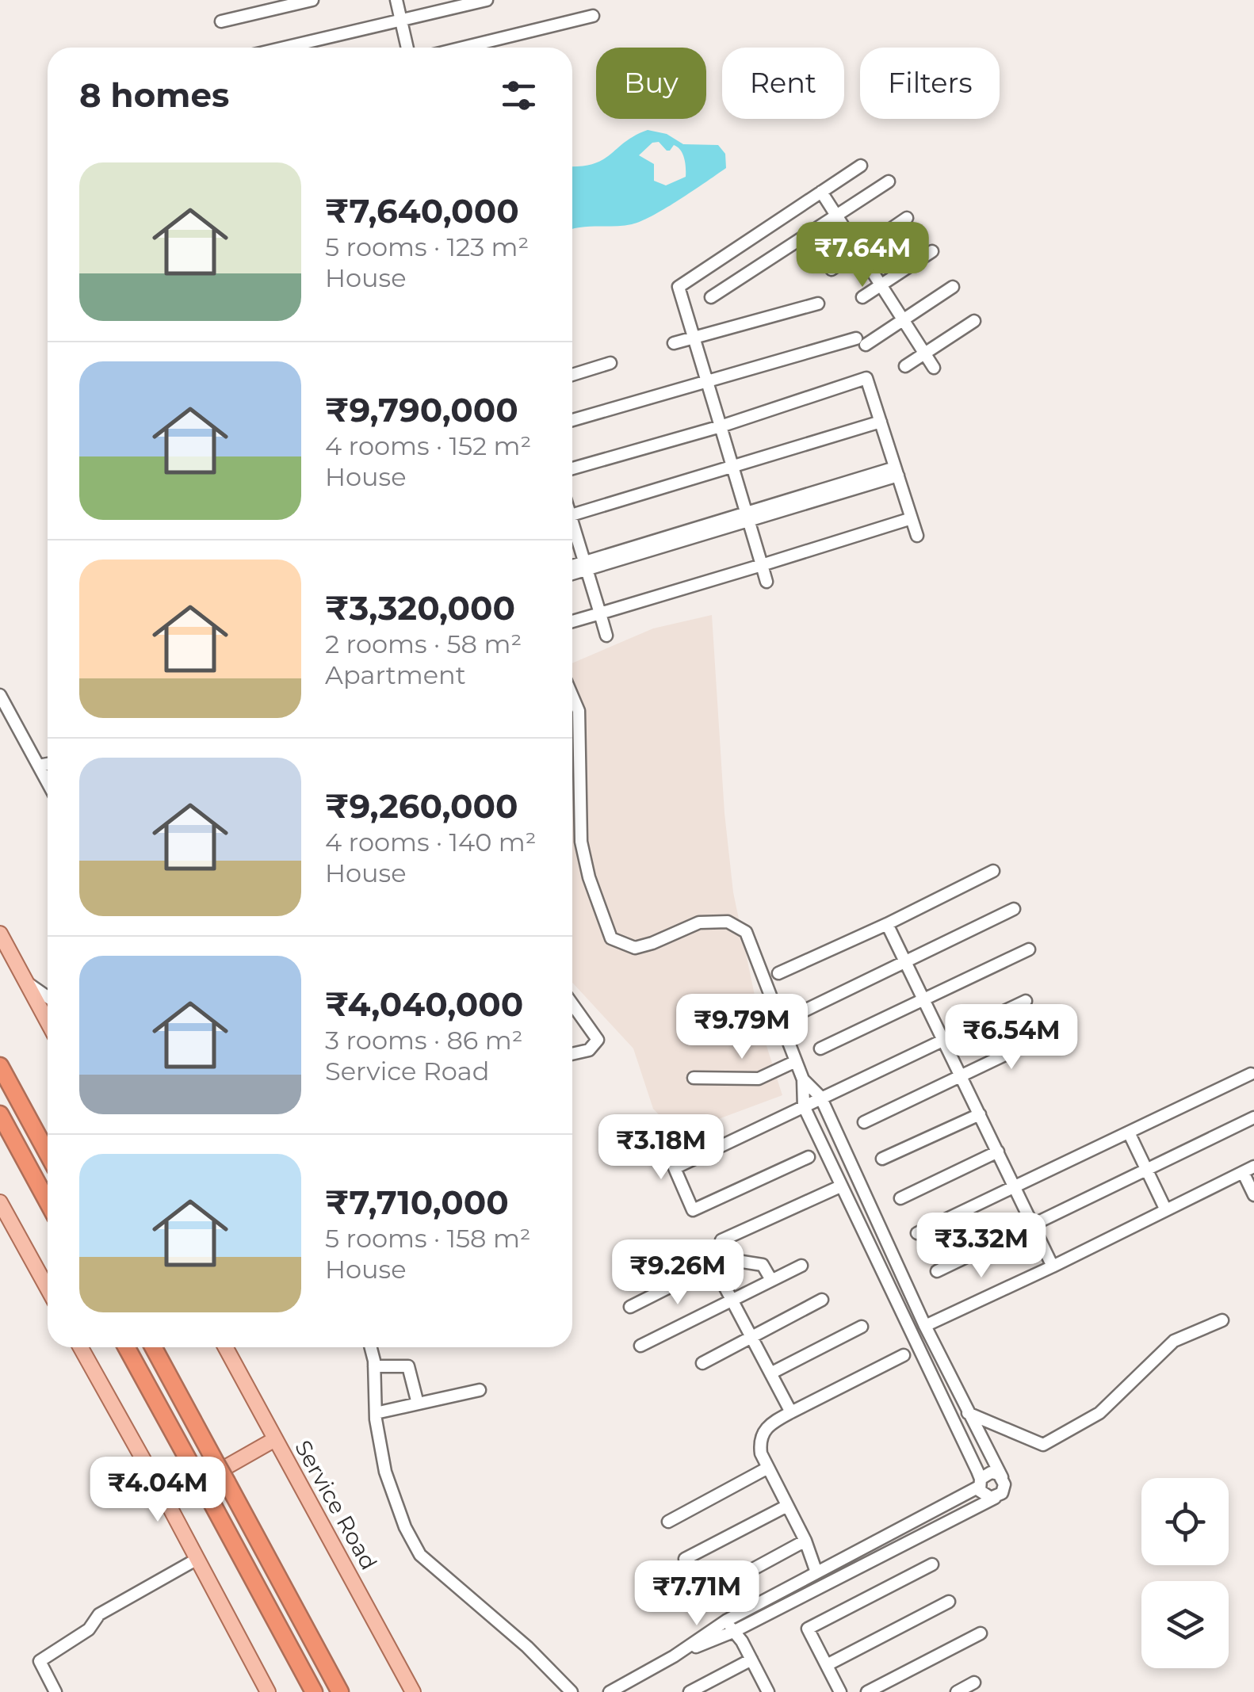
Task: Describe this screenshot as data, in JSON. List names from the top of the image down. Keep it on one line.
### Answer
{"streets":{"main road":["Service Road"]},"page":{"chip":["Buy","Rent","Filters"],"heading":"8 homes","list":[{"name":"₹7,640,000","note":"5 rooms · 123 m² · House"},{"name":"₹9,790,000","note":"4 rooms · 152 m² · House"},{"name":"₹3,320,000","note":"2 rooms · 58 m² · Apartment"},{"name":"₹9,260,000","note":"4 rooms · 140 m² · House"},{"name":"₹4,040,000","note":"3 rooms · 86 m² · Service Road"},{"name":"₹7,710,000","note":"5 rooms · 158 m² · House"}],"price":["₹7.64M","₹9.79M","₹6.54M","₹3.18M","₹3.32M","₹9.26M","₹4.04M","₹7.71M"]}}
